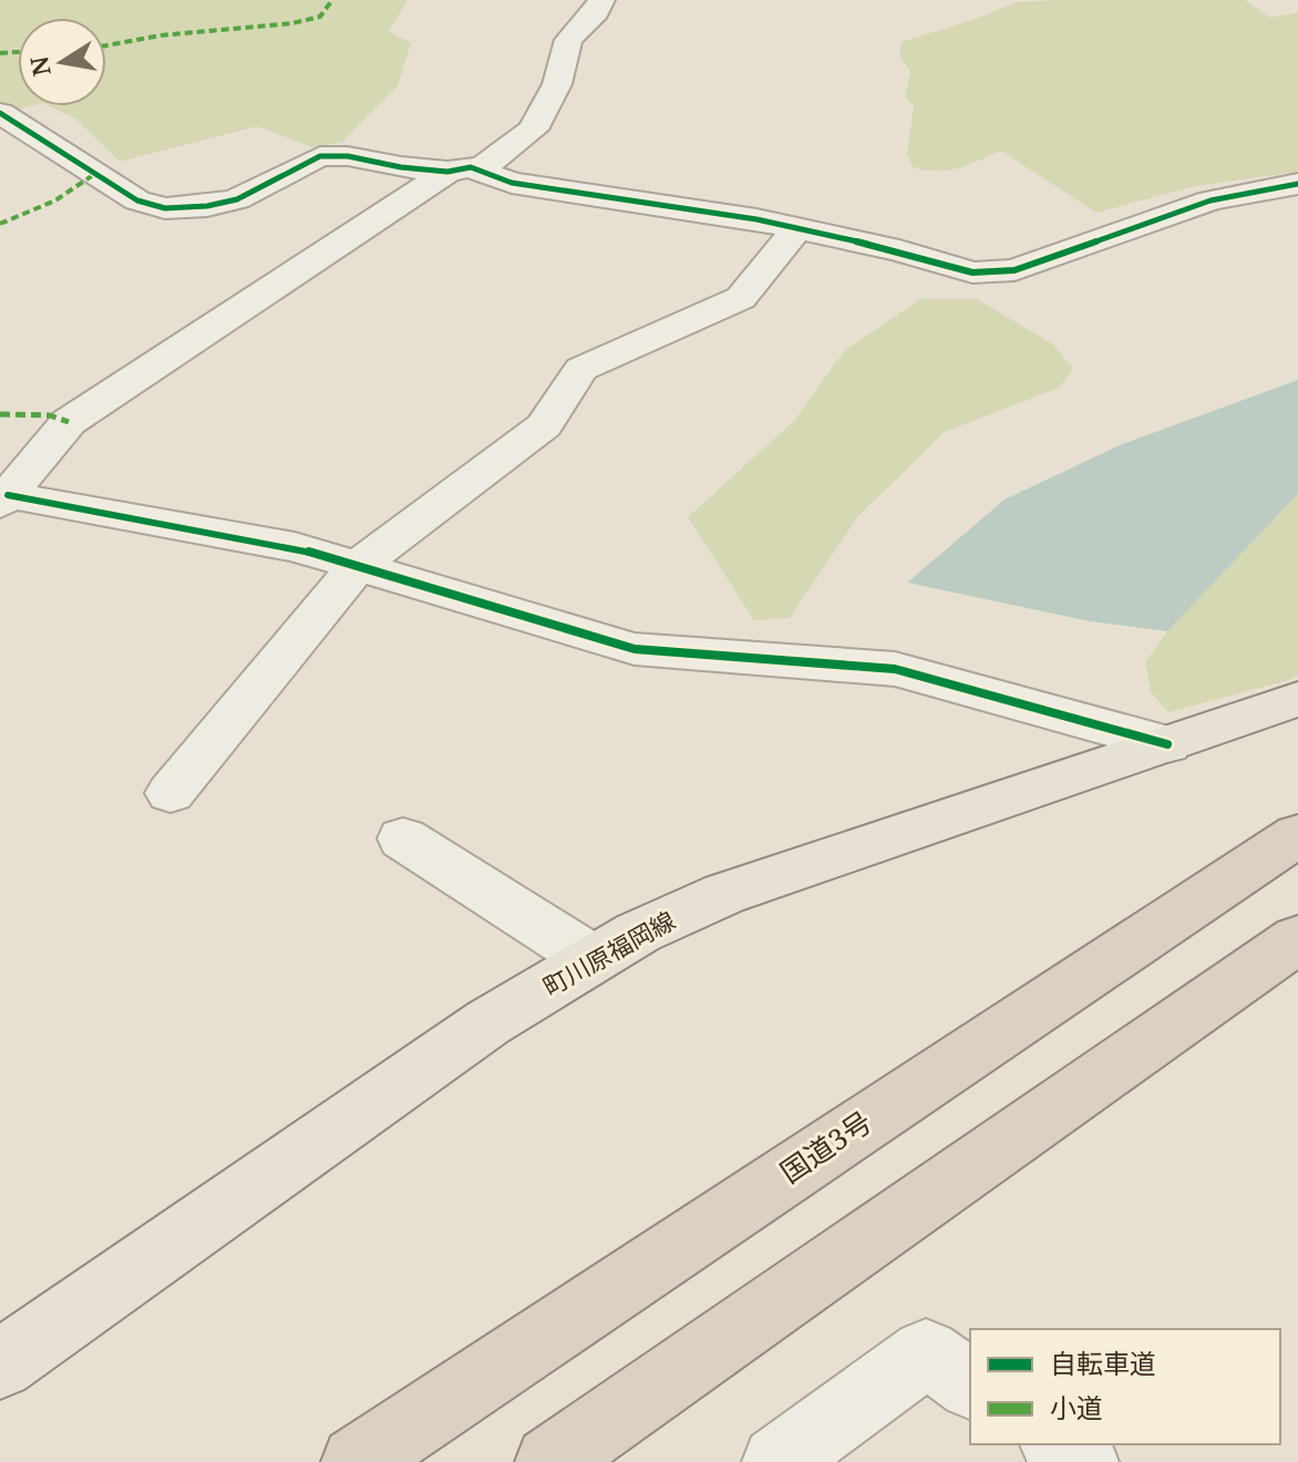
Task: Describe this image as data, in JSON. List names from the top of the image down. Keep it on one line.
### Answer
{"streets":{"highway":["国道3号"],"main road":["町川原福岡線"]},"legend":["自転車道","小道"],"north":"left"}
